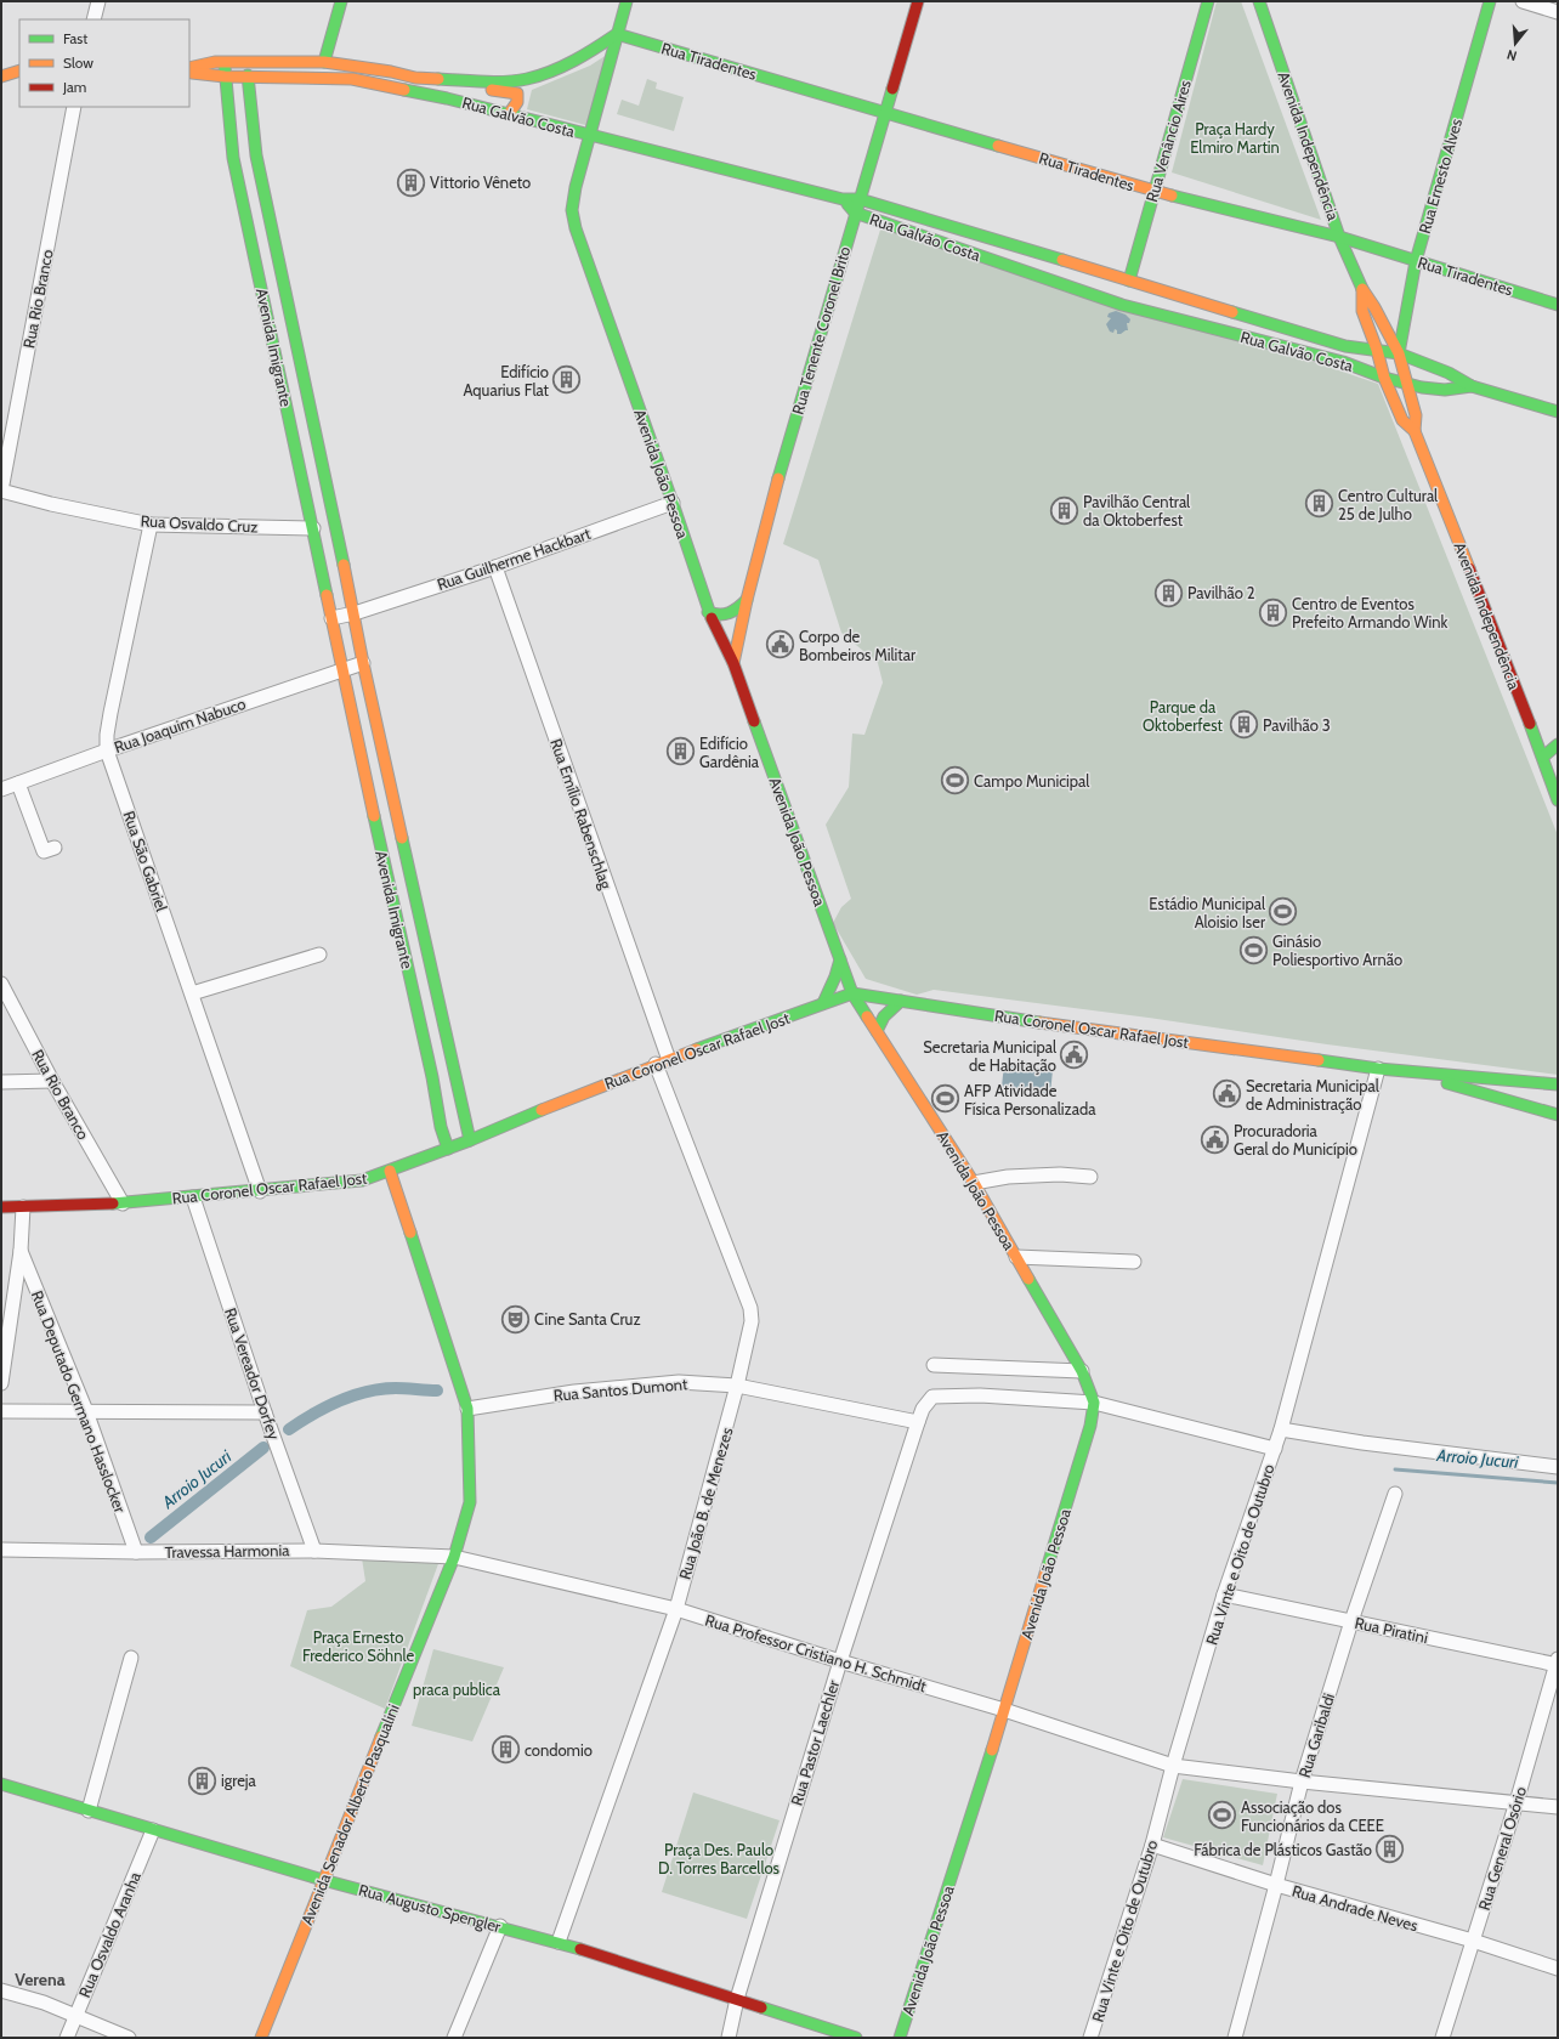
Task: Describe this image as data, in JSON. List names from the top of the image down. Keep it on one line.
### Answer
{"streets":{"street":["Rua Tiradentes","Rua Galvão Costa","Rua Venâncio Aires","Avenida Independência","Rua Ernesto Alves","Rua Rio Branco","Rua Tenente Coronel Brito","Avenida Imigrante","Avenida João Pessoa","Rua Osvaldo Cruz","Rua Guilherme Hackbart","Rua Joaquim Nabuco","Rua Emílio Rabenschlag","Rua São Gabriel","Rua Coronel Oscar Rafael Jost","Rua Vereador Dorfey","Rua Santos Dumont","Rua Deputado Germano Hasslocker","Rua João B. de Menezes","Travessa Harmonia","Rua Vinte e Oito de Outubro","Rua Piratini","Rua Professor Cristiano H. Schmidt","Rua Garibaldi","Rua Pastor Laechler","Avenida Senador Alberto Pasqualini","Rua General Osório","Rua Augusto Spengler","Rua Andrade Neves","Rua Osvaldo Aranha"]},"crossings":[["Rua Tiradentes","Rua Galvão Costa"],["Rua Tiradentes","Rua Venâncio Aires"],["Rua Tiradentes","Avenida Independência"],["Rua Tiradentes","Rua Ernesto Alves"],["Rua Tiradentes","Rua Tenente Coronel Brito"],["Rua Tiradentes","Avenida João Pessoa"],["Rua Galvão Costa","Rua Venâncio Aires"],["Rua Galvão Costa","Avenida Independência"],["Rua Galvão Costa","Rua Ernesto Alves"],["Rua Galvão Costa","Rua Tenente Coronel Brito"],["Rua Galvão Costa","Avenida Imigrante"],["Rua Galvão Costa","Avenida João Pessoa"],["Avenida Independência","Rua Ernesto Alves"],["Rua Rio Branco","Rua Osvaldo Cruz"],["Rua Rio Branco","Rua Coronel Oscar Rafael Jost"],["Rua Tenente Coronel Brito","Avenida João Pessoa"],["Avenida Imigrante","Rua Osvaldo Cruz"],["Avenida Imigrante","Rua Guilherme Hackbart"],["Avenida Imigrante","Rua Joaquim Nabuco"],["Avenida Imigrante","Rua Coronel Oscar Rafael Jost"],["Avenida João Pessoa","Rua Guilherme Hackbart"],["Avenida João Pessoa","Rua Coronel Oscar Rafael Jost"],["Avenida João Pessoa","Rua Professor Cristiano H. Schmidt"],["Avenida João Pessoa","Rua Pastor Laechler"],["Rua Osvaldo Cruz","Rua São Gabriel"],["Rua Guilherme Hackbart","Rua Emílio Rabenschlag"],["Rua Joaquim Nabuco","Rua São Gabriel"],["Rua Emílio Rabenschlag","Rua Coronel Oscar Rafael Jost"],["Rua Emílio Rabenschlag","Rua João B. de Menezes"],["Rua São Gabriel","Rua Coronel Oscar Rafael Jost"],["Rua Coronel Oscar Rafael Jost","Rua Vereador Dorfey"],["Rua Coronel Oscar Rafael Jost","Rua João B. de Menezes"],["Rua Coronel Oscar Rafael Jost","Rua Vinte e Oito de Outubro"],["Rua Coronel Oscar Rafael Jost","Avenida Senador Alberto Pasqualini"],["Rua Vereador Dorfey","Travessa Harmonia"],["Rua Santos Dumont","Rua João B. de Menezes"],["Rua Santos Dumont","Rua Pastor Laechler"],["Rua Santos Dumont","Avenida Senador Alberto Pasqualini"],["Rua Deputado Germano Hasslocker","Travessa Harmonia"],["Rua João B. de Menezes","Rua Professor Cristiano H. Schmidt"],["Rua João B. de Menezes","Rua Augusto Spengler"],["Travessa Harmonia","Rua Professor Cristiano H. Schmidt"],["Travessa Harmonia","Avenida Senador Alberto Pasqualini"],["Rua Vinte e Oito de Outubro","Rua Piratini"],["Rua Vinte e Oito de Outubro","Rua Professor Cristiano H. Schmidt"],["Rua Vinte e Oito de Outubro","Rua Andrade Neves"],["Rua Piratini","Rua Garibaldi"],["Rua Piratini","Rua General Osório"],["Rua Professor Cristiano H. Schmidt","Rua Garibaldi"],["Rua Professor Cristiano H. Schmidt","Rua Pastor Laechler"],["Rua Professor Cristiano H. Schmidt","Avenida Senador Alberto Pasqualini"],["Rua Professor Cristiano H. Schmidt","Rua General Osório"],["Rua Garibaldi","Rua Andrade Neves"],["Rua Pastor Laechler","Rua Augusto Spengler"],["Avenida Senador Alberto Pasqualini","Rua Augusto Spengler"],["Rua General Osório","Rua Andrade Neves"],["Rua Augusto Spengler","Rua Osvaldo Aranha"]],"districts":["Verena"],"water":["Arroio Jucuri"],"parks":["Praça Hardy Elmiro Martin","Parque da Oktoberfest","Praça Ernesto Frederico Söhnle","praca publica","Praça Des. Paulo D. Torres Barcellos"],"places":{"building":["Vittorio Vêneto","Edifício Aquarius Flat","Centro Cultural 25 de Julho","Pavilhão Central da Oktoberfest","Pavilhão 2","Centro de Eventos Prefeito Armando Wink","Pavilhão 3","Edifício Gardênia","condomio","igreja","Fábrica de Plásticos Gastão"],"public building":["Corpo de Bombeiros Militar","Secretaria Municipal de Habitação","Secretaria Municipal de Administração","Procuradoria Geral do Município"],"sports":["Campo Municipal","Estádio Municipal Aloisio Iser","Ginásio Poliesportivo Arnão","AFP Atividade Física Personalizada","Associação dos Funcionários da CEEE"],"theatre":["Cine Santa Cruz"]},"legend":["Fast","Slow","Jam"],"north":"bottom"}
